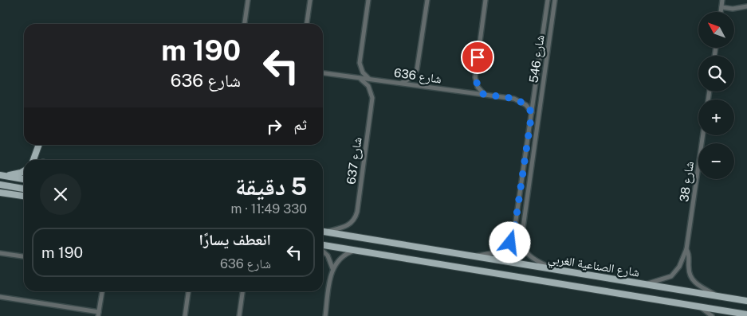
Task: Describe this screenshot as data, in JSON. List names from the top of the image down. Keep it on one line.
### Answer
{"streets":{"main road":["شارع الصناعية الغربي"],"street":["شارع 546","شارع 636","شارع 637","شارع 38"]},"crossings":[["شارع 546","شارع 636"],["شارع 546","شارع الصناعية الغربي"],["شارع 636","شارع 637"],["شارع 637","شارع الصناعية الغربي"],["شارع 38","شارع الصناعية الغربي"]],"north":"top left","page":{"map_buttons":["+","−"],"turn":["190 m","شارع 636"],"then":"ثم","heading":["5 دقيقة","330 m · 11:49"],"list":[{"name":"انعطف يسارًا","note":"شارع 636","value":"190 m"}]}}
